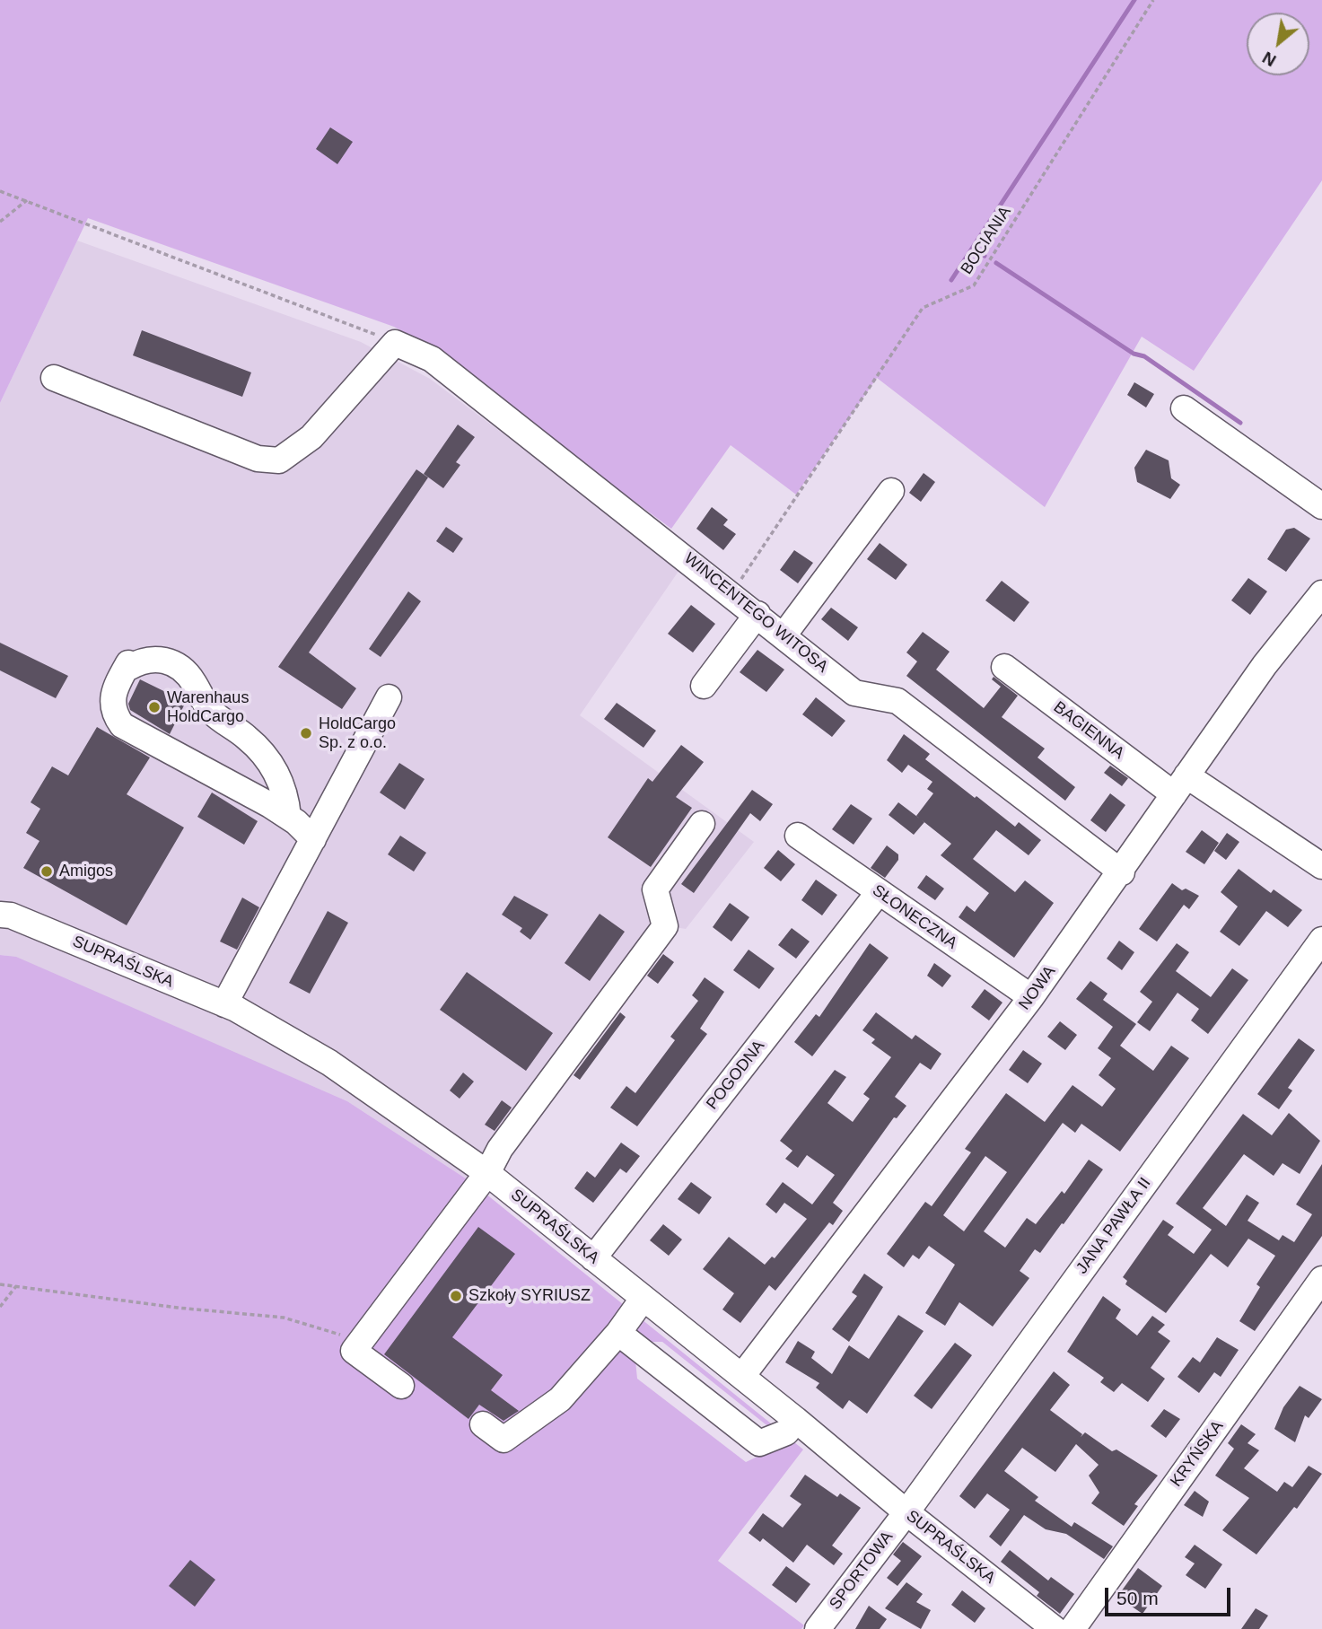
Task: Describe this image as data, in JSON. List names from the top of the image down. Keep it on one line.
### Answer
{"streets":{"street":["WINCENTEGO WITOSA","BAGIENNA","SŁONECZNA","SUPRAŚLSKA","NOWA","POGODNA","JANA PAWŁA II","KRYŃSKA","SPORTOWA"],"path":["BOCIANIA"]},"crossings":[["BOCIANIA","WINCENTEGO WITOSA"],["WINCENTEGO WITOSA","NOWA"],["BAGIENNA","NOWA"],["SŁONECZNA","NOWA"],["SŁONECZNA","POGODNA"],["SUPRAŚLSKA","NOWA"],["SUPRAŚLSKA","POGODNA"],["SUPRAŚLSKA","JANA PAWŁA II"],["SUPRAŚLSKA","SPORTOWA"],["JANA PAWŁA II","SPORTOWA"]],"places":["Warenhaus HoldCargo","HoldCargo Sp. z o.o.","Amigos","Szkoły SYRIUSZ"],"scale_bar":"50 m","north":"bottom left"}
